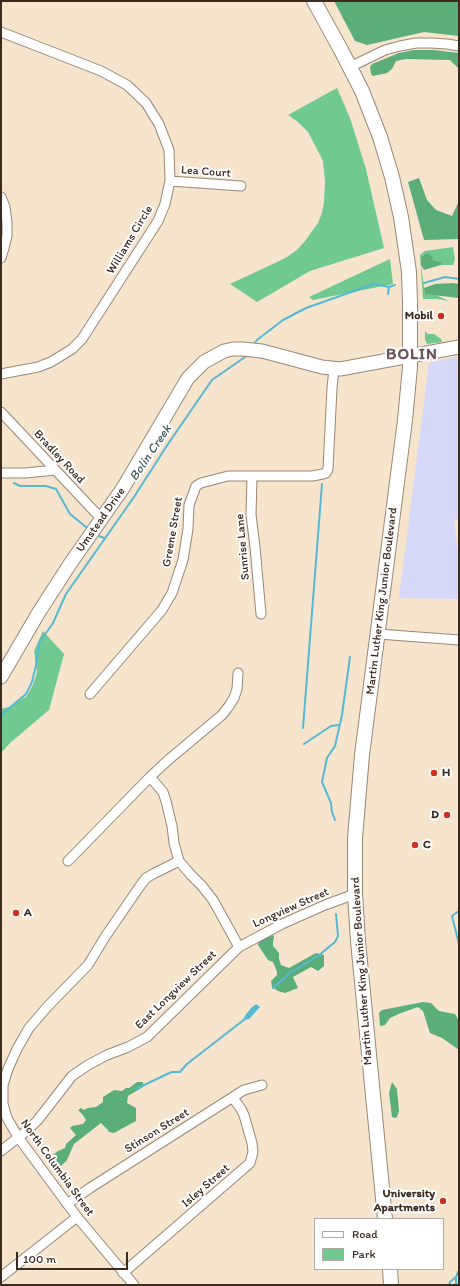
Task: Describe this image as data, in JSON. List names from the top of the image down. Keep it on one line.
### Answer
{"streets":{"main road":["Martin Luther King Junior Boulevard"],"street":["Lea Court","Williams Circle","Bradley Road","Umstead Drive","Greene Street","Sunrise Lane","Longview Street","East Longview Street","Stinson Street","North Columbia Street","Isley Street"]},"crossings":[["Lea Court","Williams Circle"],["Bradley Road","Umstead Drive"],["Umstead Drive","Greene Street"],["Umstead Drive","Martin Luther King Junior Boulevard"],["Greene Street","Sunrise Lane"],["Martin Luther King Junior Boulevard","Longview Street"],["Longview Street","East Longview Street"],["East Longview Street","North Columbia Street"],["Stinson Street","North Columbia Street"],["Stinson Street","Isley Street"],["North Columbia Street","Isley Street"]],"districts":["BOLIN"],"water":["Bolin Creek"],"places":["Mobil","H","D","C","A","University Apartments"],"legend":["Road","Park"],"scale_bar":"100 m"}
